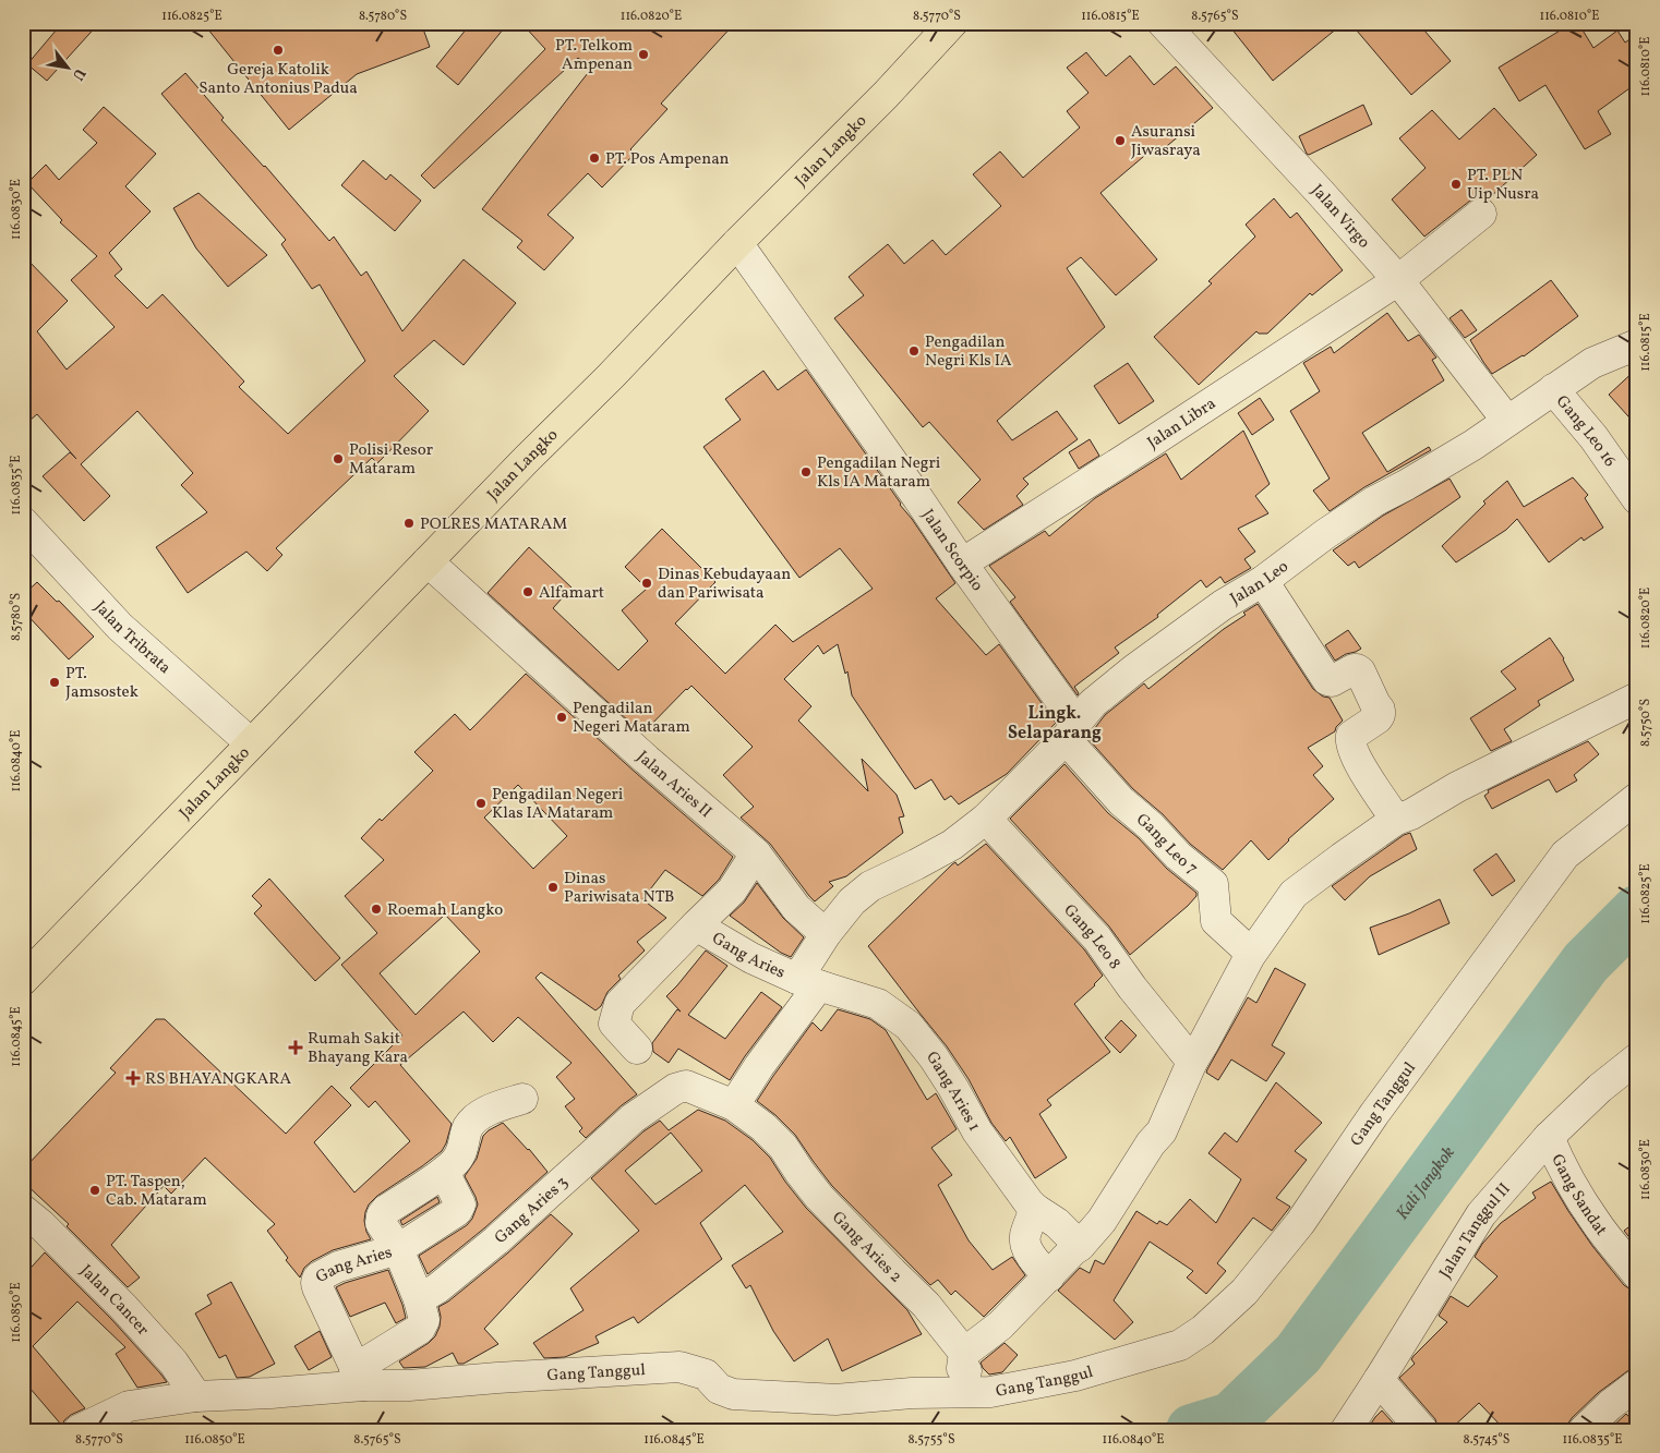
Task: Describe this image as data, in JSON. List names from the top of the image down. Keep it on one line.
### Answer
{"streets":{"main road":["Jalan Langko"],"street":["Jalan Virgo","Jalan Libra","Gang Leo 16","Jalan Scorpio","Jalan Leo","Jalan Tribrata","Jalan Aries II","Gang Leo 7","Gang Leo 8","Gang Aries","Gang Aries 1","Gang Tanggul","Gang Sandat","Gang Aries 3","Jalan Tanggul II","Gang Aries 2","Jalan Cancer"]},"crossings":[["Jalan Langko","Jalan Scorpio"],["Jalan Langko","Jalan Tribrata"],["Jalan Langko","Jalan Aries II"],["Jalan Virgo","Jalan Libra"],["Jalan Virgo","Jalan Leo"],["Jalan Libra","Jalan Scorpio"],["Gang Leo 16","Jalan Leo"],["Jalan Scorpio","Jalan Leo"],["Jalan Scorpio","Gang Leo 7"],["Jalan Leo","Gang Leo 7"],["Jalan Leo","Gang Leo 8"],["Jalan Leo","Gang Aries"],["Jalan Aries II","Gang Aries"],["Gang Aries","Gang Aries 1"],["Gang Aries","Gang Tanggul"],["Gang Aries","Gang Aries 3"],["Gang Aries","Gang Aries 2"],["Gang Tanggul","Gang Aries 2"],["Gang Tanggul","Jalan Cancer"],["Gang Sandat","Jalan Tanggul II"],["Gang Aries 3","Gang Aries 2"]],"districts":["Lingk. Selaparang"],"water":["Kali Jangkok"],"places":{"other":["Gereja Katolik Santo Antonius Padua","PT. Telkom Ampenan","Asuransi Jiwasraya","PT. Pos Ampenan","PT. PLN Uip Nusra","Pengadilan Negri Kls IA","Polisi Resor Mataram","Pengadilan Negri Kls IA Mataram","POLRES MATARAM","Dinas Kebudayaan dan Pariwisata","Alfamart","PT. Jamsostek","Pengadilan Negeri Mataram","Pengadilan Negeri Klas IA Mataram","Dinas Pariwisata NTB","Roemah Langko","PT. Taspen, Cab. Mataram"],"health":["Rumah Sakit Bhayang Kara","RS BHAYANGKARA"]},"north":"bottom right","coordinates":["116.0825°E","8.5780°S","116.0820°E","8.5770°S","116.0815°E","8.5765°S","116.0810°E","116.0830°E","116.0835°E","8.5750°S","116.0840°E","116.0845°E","116.0850°E","8.5755°S","8.5745°S"]}
